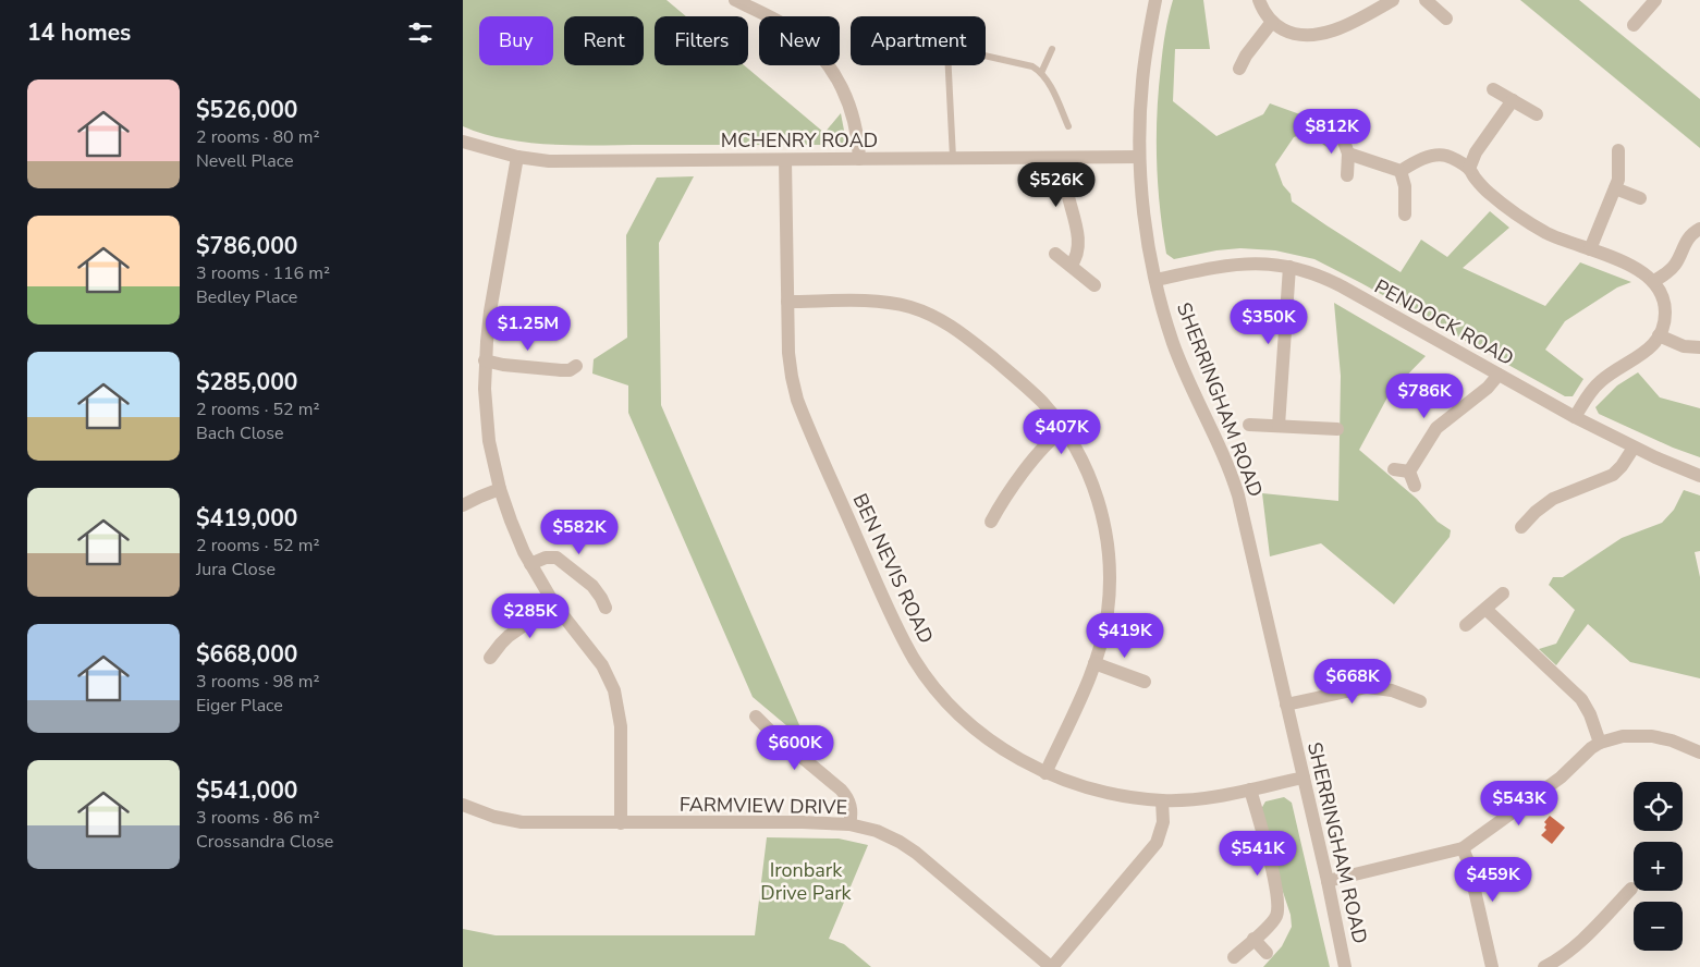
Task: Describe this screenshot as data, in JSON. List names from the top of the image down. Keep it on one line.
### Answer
{"streets":{"street":["MCHENRY ROAD","PENDOCK ROAD","SHERRINGHAM ROAD","BEN NEVIS ROAD","FARMVIEW DRIVE"]},"crossings":[["MCHENRY ROAD","SHERRINGHAM ROAD"],["MCHENRY ROAD","BEN NEVIS ROAD"],["PENDOCK ROAD","SHERRINGHAM ROAD"],["SHERRINGHAM ROAD","BEN NEVIS ROAD"],["BEN NEVIS ROAD","FARMVIEW DRIVE"]],"parks":["Ironbark Drive Park"],"page":{"heading":"14 homes","chip":["Buy","Rent","Filters","New","Apartment"],"list":[{"name":"$526,000","note":"2 rooms · 80 m² · Nevell Place"},{"name":"$786,000","note":"3 rooms · 116 m² · Bedley Place"},{"name":"$285,000","note":"2 rooms · 52 m² · Bach Close"},{"name":"$419,000","note":"2 rooms · 52 m² · Jura Close"},{"name":"$668,000","note":"3 rooms · 98 m² · Eiger Place"},{"name":"$541,000","note":"3 rooms · 86 m² · Crossandra Close"}],"price":["$812K","$526K","$350K","$1.25M","$786K","$407K","$582K","$285K","$419K","$668K","$600K","$543K","$541K","$459K"],"map_buttons":["+","−"]}}
